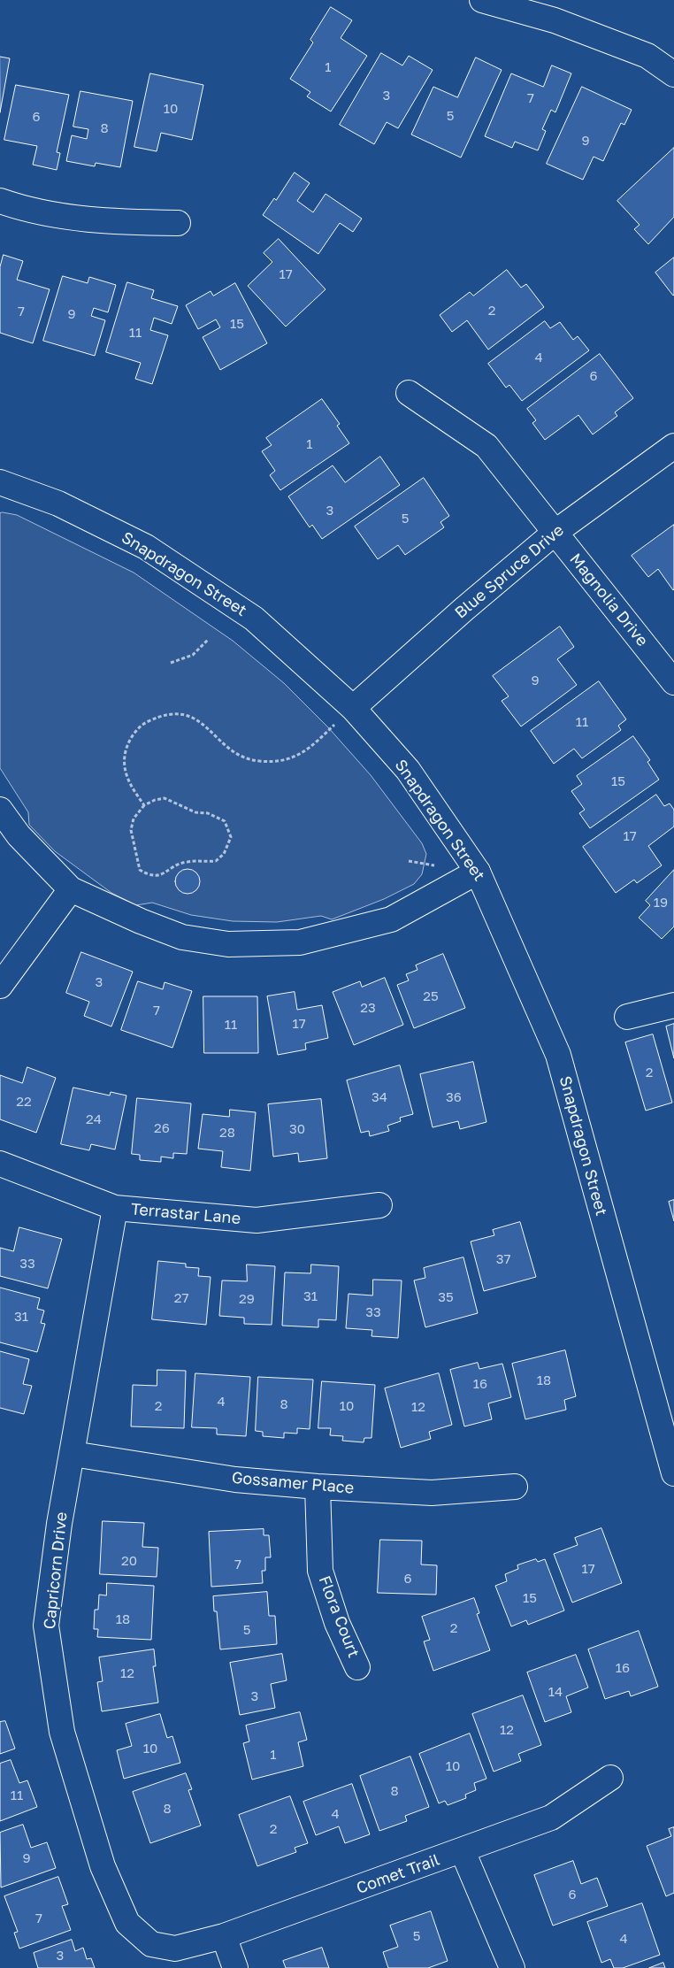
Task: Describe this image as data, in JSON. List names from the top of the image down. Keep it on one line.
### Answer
{"streets":{"street":["Blue Spruce Drive","Snapdragon Street","Magnolia Drive","Terrastar Lane","Gossamer Place","Capricorn Drive","Flora Court","Comet Trail"]},"crossings":[["Blue Spruce Drive","Snapdragon Street"],["Blue Spruce Drive","Magnolia Drive"],["Terrastar Lane","Capricorn Drive"],["Gossamer Place","Capricorn Drive"],["Gossamer Place","Flora Court"],["Capricorn Drive","Comet Trail"]],"house_numbers":["1","3","7","10","5","6","8","9","17","2","7","9","15","11","4","6","1","3","5","9","11","15","17","19","3","25","23","7","17","11","2","34","36","22","24","26","30","28","37","33","31","35","27","29","33","31","18","16","4","8","2","10","12","20","7","17","6","15","18","2","5","16","12","14","3","12","10","1","10","8","11","8","4","2","9","6","7","5","4","3"]}
